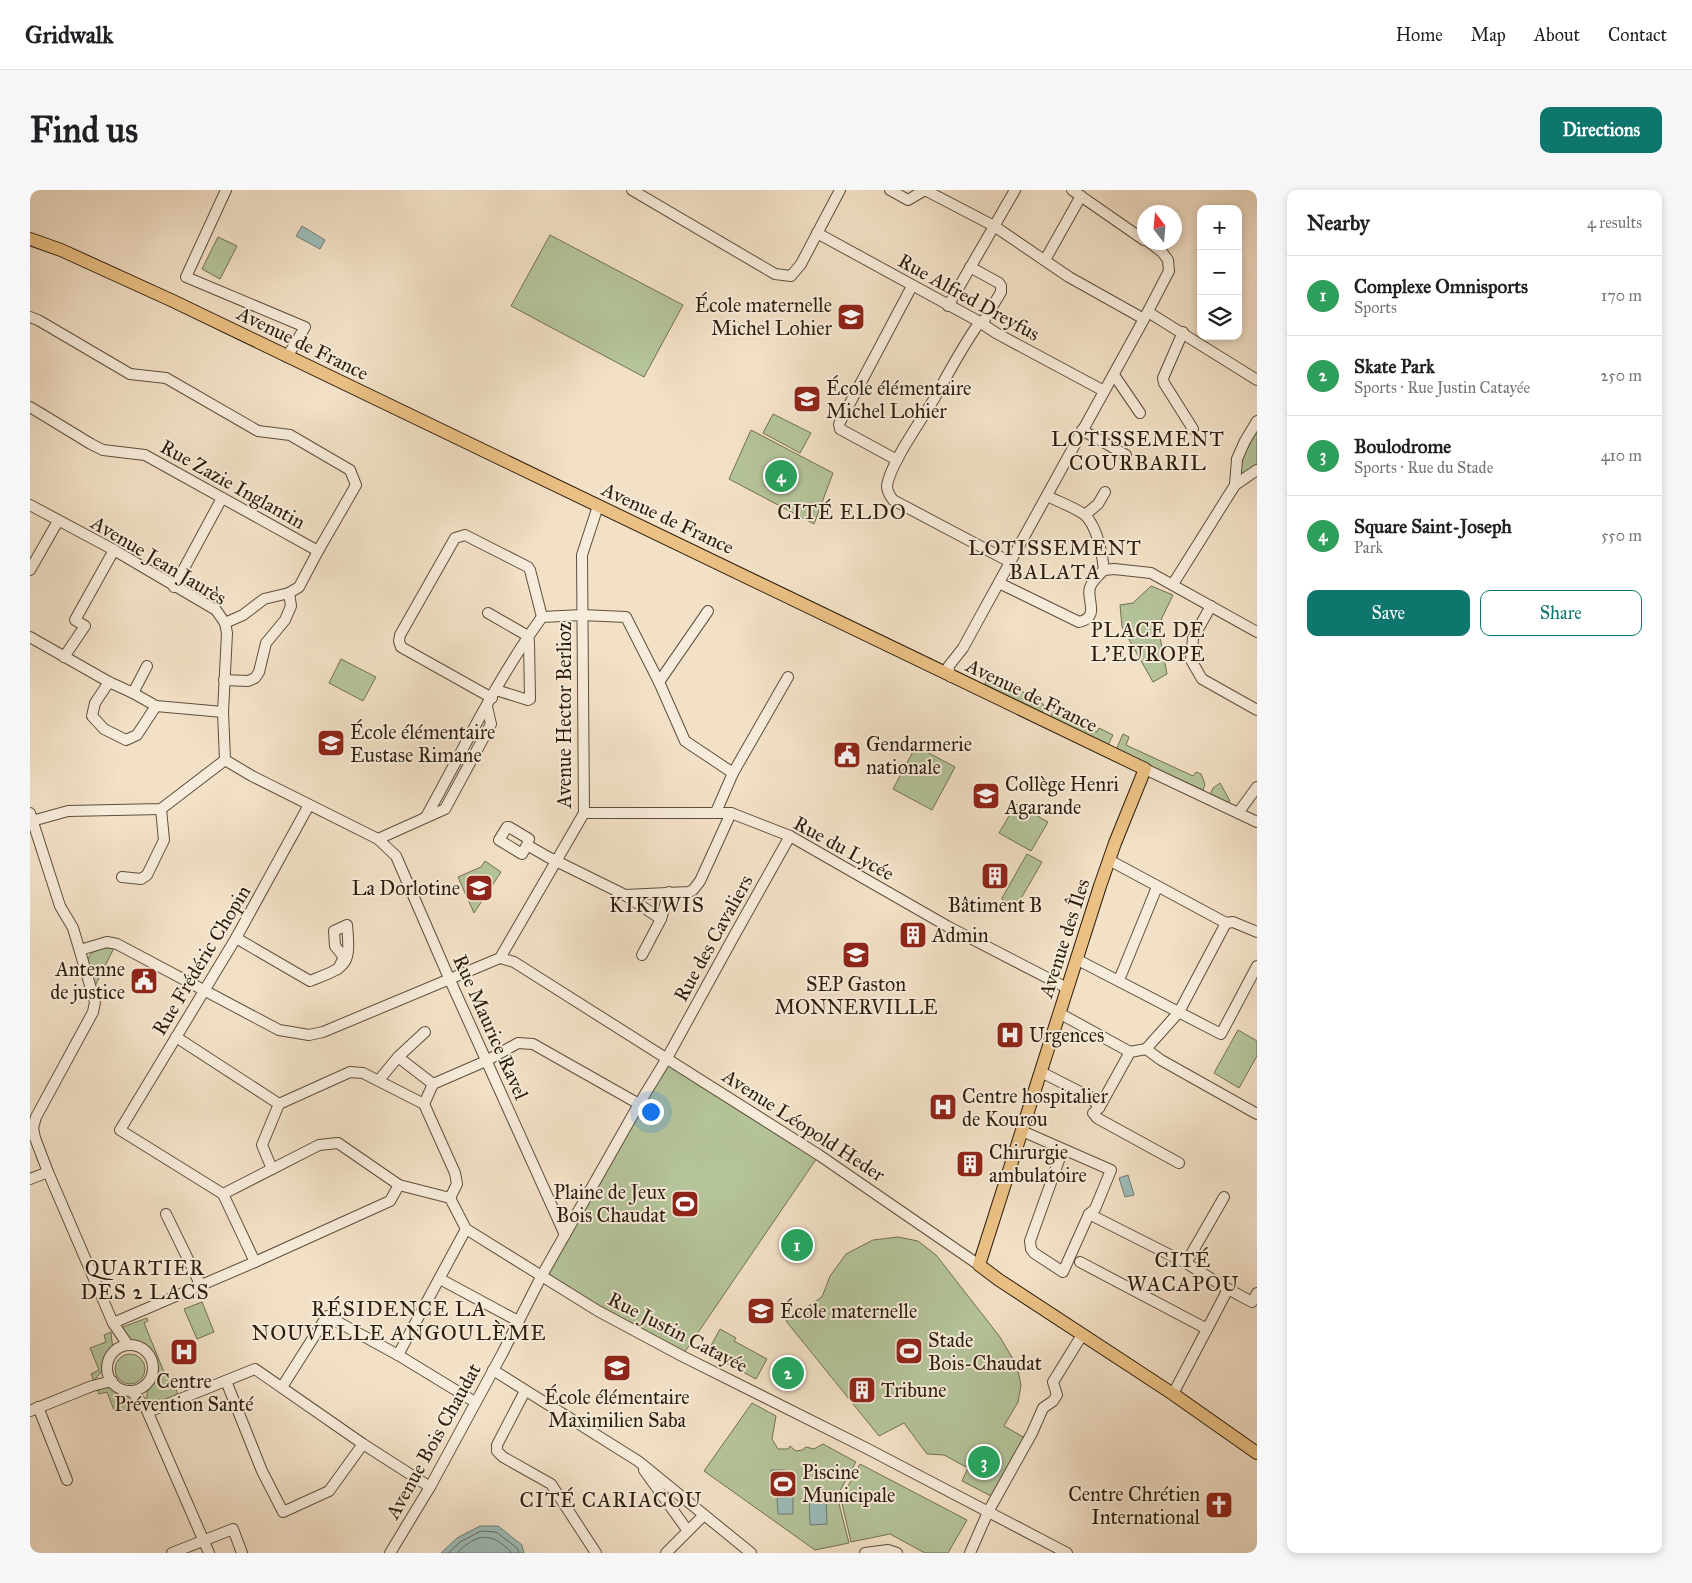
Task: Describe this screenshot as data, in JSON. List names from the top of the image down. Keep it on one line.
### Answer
{"streets":{"main road":["Avenue de France","Avenue des Îles","Avenue Léopold Heder"],"street":["Rue Alfred Dreyfus","Rue Zazie Inglantin","Avenue Jean Jaurès","Avenue Hector Berlioz","Rue du Lycée","Rue des Cavaliers","Rue Frédéric Chopin","Rue Maurice Ravel","Rue Justin Catayée","Avenue Bois Chaudat"]},"crossings":[["Avenue de France","Avenue Hector Berlioz"],["Avenue de France","Avenue des Îles"],["Avenue Jean Jaurès","Rue Maurice Ravel"],["Avenue Hector Berlioz","Rue du Lycée"],["Avenue Hector Berlioz","Avenue Léopold Heder"],["Rue du Lycée","Rue des Cavaliers"],["Rue du Lycée","Avenue des Îles"],["Rue des Cavaliers","Avenue Léopold Heder"],["Rue des Cavaliers","Avenue Bois Chaudat"],["Avenue des Îles","Avenue Léopold Heder"],["Rue Frédéric Chopin","Rue Maurice Ravel"],["Rue Maurice Ravel","Avenue Bois Chaudat"],["Avenue Léopold Heder","Avenue Bois Chaudat"],["Rue Justin Catayée","Avenue Bois Chaudat"]],"districts":["LOTISSEMENT COURBARIL","CITÉ ELDO","LOTISSEMENT BALATA","PLACE DE L'EUROPE","KIKIWIS","CITÉ WACAPOU","QUARTIER DES 2 LACS","RÉSIDENCE LA NOUVELLE ANGOULÈME","CITÉ CARIACOU"],"places":{"school or university":["École maternelle Michel Lohier","École élémentaire Michel Lohier","École élémentaire Eustase Rimane","Collège Henri Agarande","La Dorlotine","SEP Gaston MONNERVILLE","École maternelle","École élémentaire Maximilien Saba"],"public building":["Gendarmerie nationale","Antenne de justice"],"building":["Bâtiment B","Admin","Chirurgie ambulatoire","Tribune"],"hospital":["Urgences","Centre hospitalier de Kourou","Centre Prévention Santé"],"sports":["Plaine de Jeux Bois Chaudat","Stade Bois-Chaudat","Piscine Municipale"],"church":["Centre Chrétien International"]},"north":"top","page":{"header":"Gridwalk","nav":["Home","Map","About","Contact"],"buttons":["Directions",["Save","Share"]],"title":"Find us","heading":["Nearby","4 results"],"map_buttons":["+","−"],"list":[{"mark":"1","name":"Complexe Omnisports","note":"Sports","value":"170 m"},{"mark":"2","name":"Skate Park","note":"Sports · Rue Justin Catayée","value":"250 m"},{"mark":"3","name":"Boulodrome","note":"Sports · Rue du Stade","value":"410 m"},{"mark":"4","name":"Square Saint-Joseph","note":"Park","value":"550 m"}],"pins":["4","1","2","3"]}}
